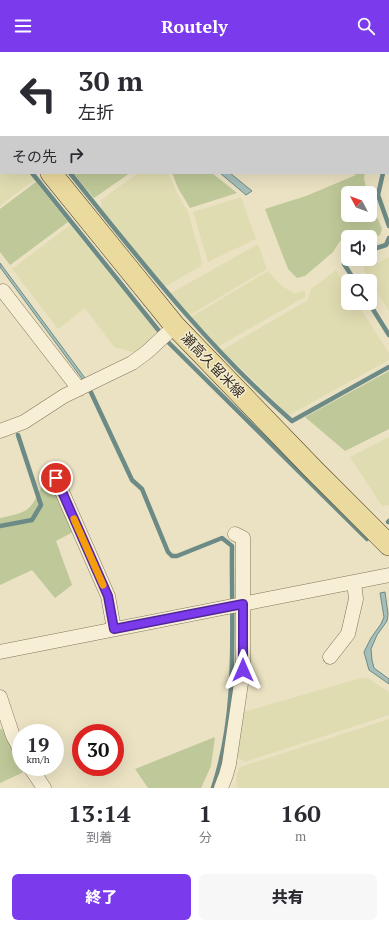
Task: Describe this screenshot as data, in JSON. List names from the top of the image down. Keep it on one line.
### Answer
{"streets":{"main road":["瀬高久留米線"]},"north":"top left","page":{"header":"Routely","turn":["30 m","左折"],"then":"その先","speed":"19 km/h","limit":"30","eta":["13:14","到着","1","分","160","m"],"buttons":["終了","共有"]}}
